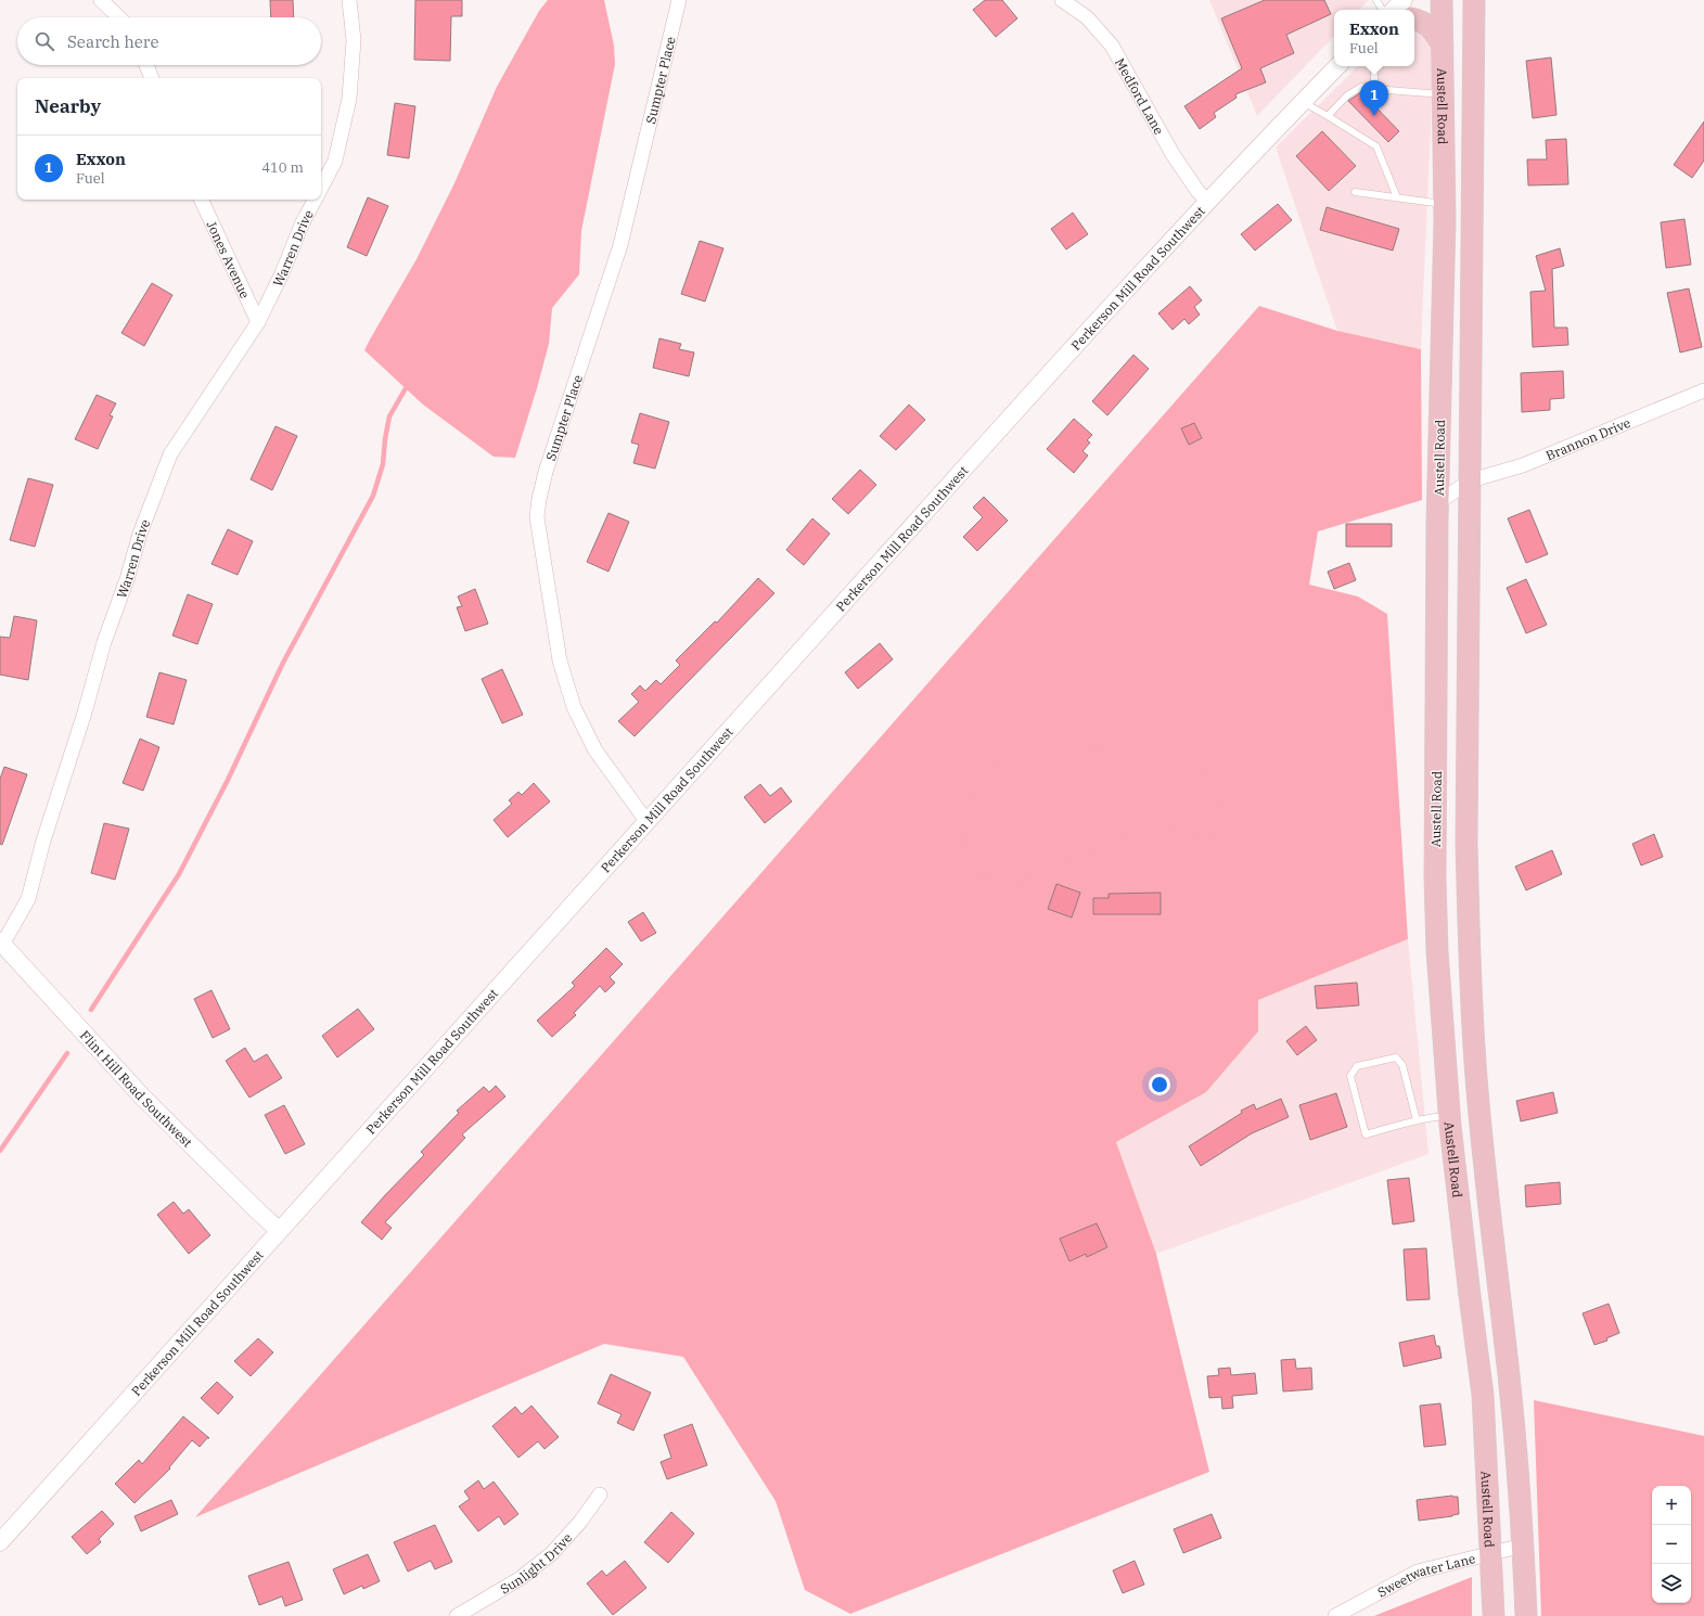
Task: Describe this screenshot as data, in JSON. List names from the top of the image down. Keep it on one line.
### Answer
{"streets":{"main road":["Austell Road"],"street":["Sumpter Place","Medford Lane","Warren Drive","Jones Avenue","Perkerson Mill Road Southwest","Brannon Drive","Flint Hill Road Southwest","Sunlight Drive","Sweetwater Lane"]},"crossings":[["Sumpter Place","Perkerson Mill Road Southwest"],["Medford Lane","Perkerson Mill Road Southwest"],["Austell Road","Brannon Drive"],["Austell Road","Sweetwater Lane"],["Warren Drive","Jones Avenue"],["Warren Drive","Flint Hill Road Southwest"],["Perkerson Mill Road Southwest","Flint Hill Road Southwest"]],"page":{"popup":["Exxon","Fuel"],"search":"Search here","heading":"Nearby","pins":"1","list":[{"mark":"1","name":"Exxon","note":"Fuel","value":"410 m"}],"map_buttons":["+","−"]}}
